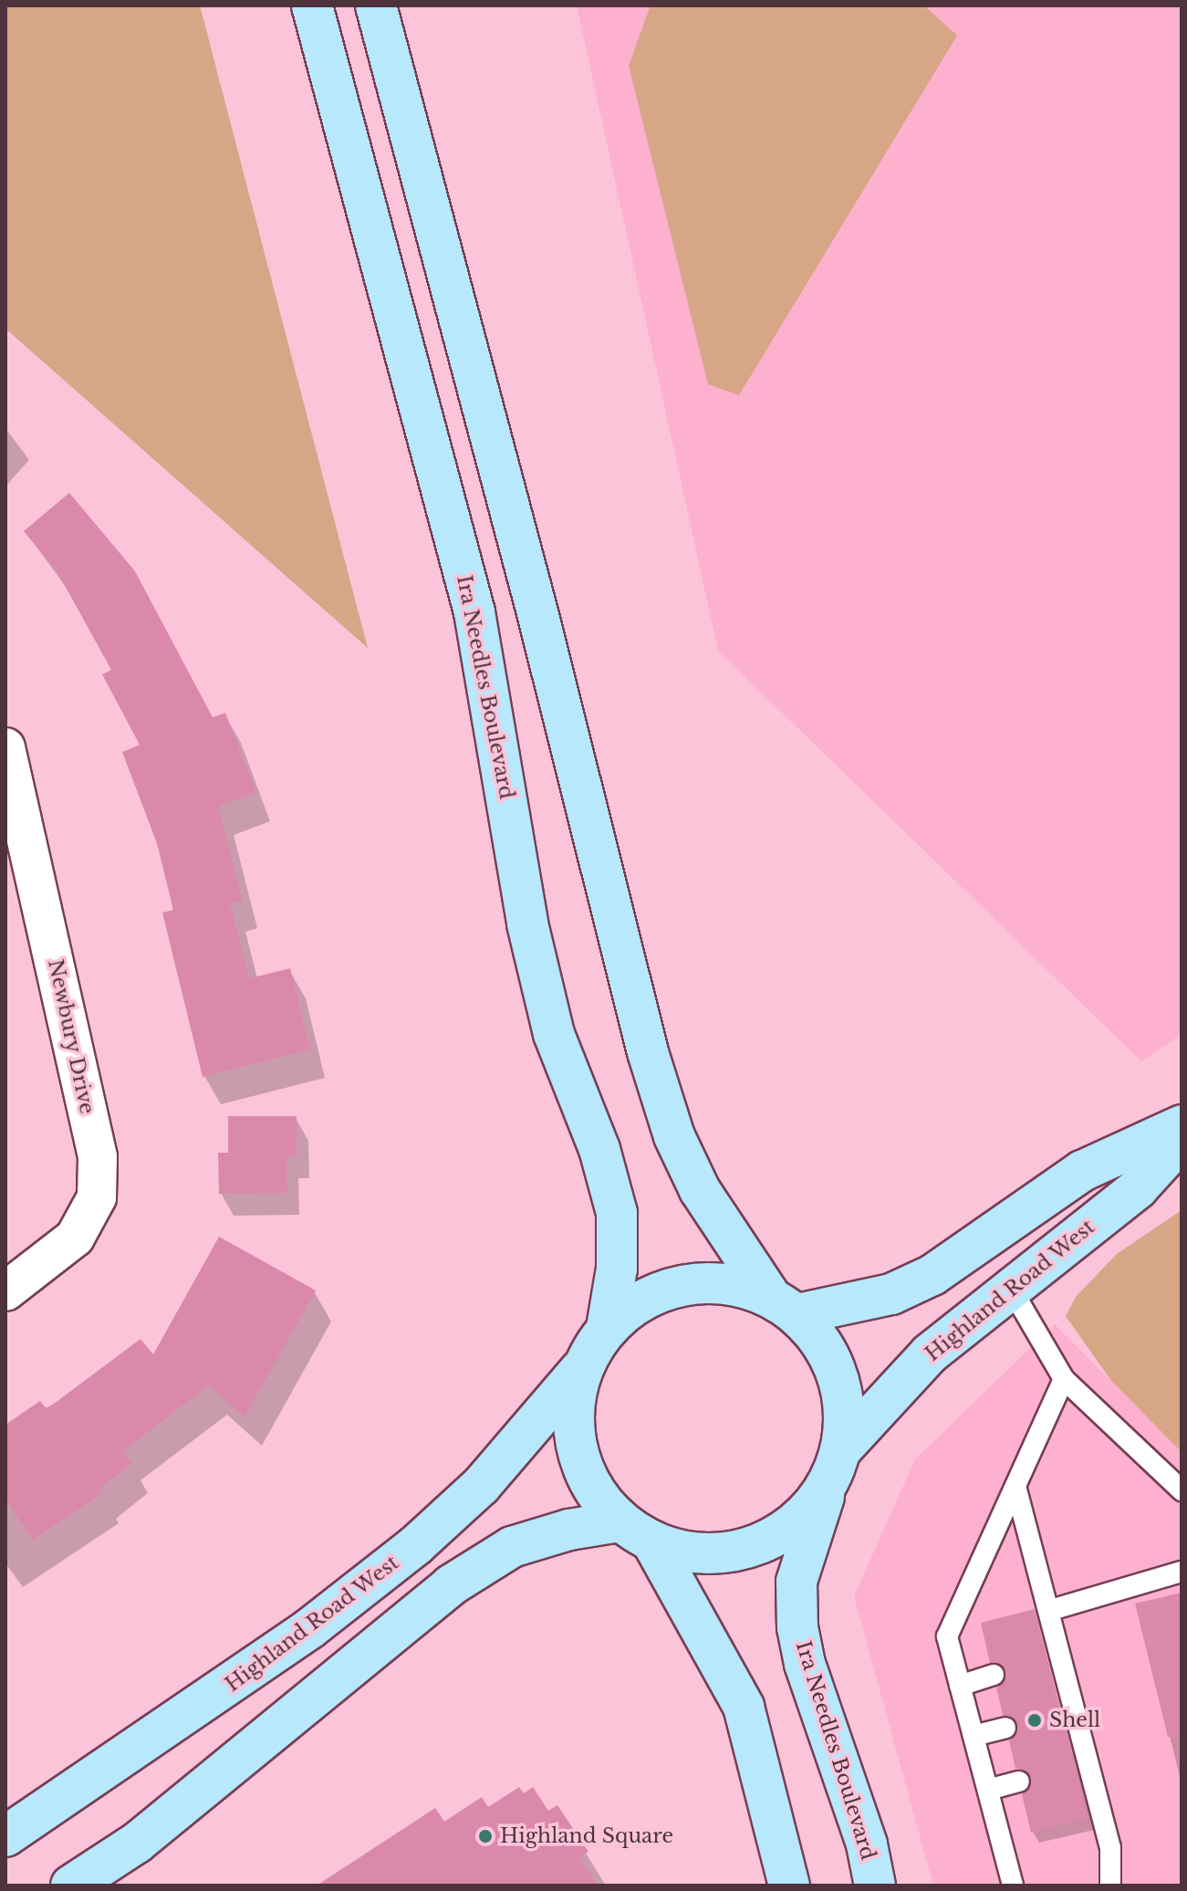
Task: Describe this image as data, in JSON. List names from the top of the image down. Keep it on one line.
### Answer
{"streets":{"main road":["Ira Needles Boulevard","Highland Road West"],"street":["Newbury Drive"]},"places":["Shell","Highland Square"]}
